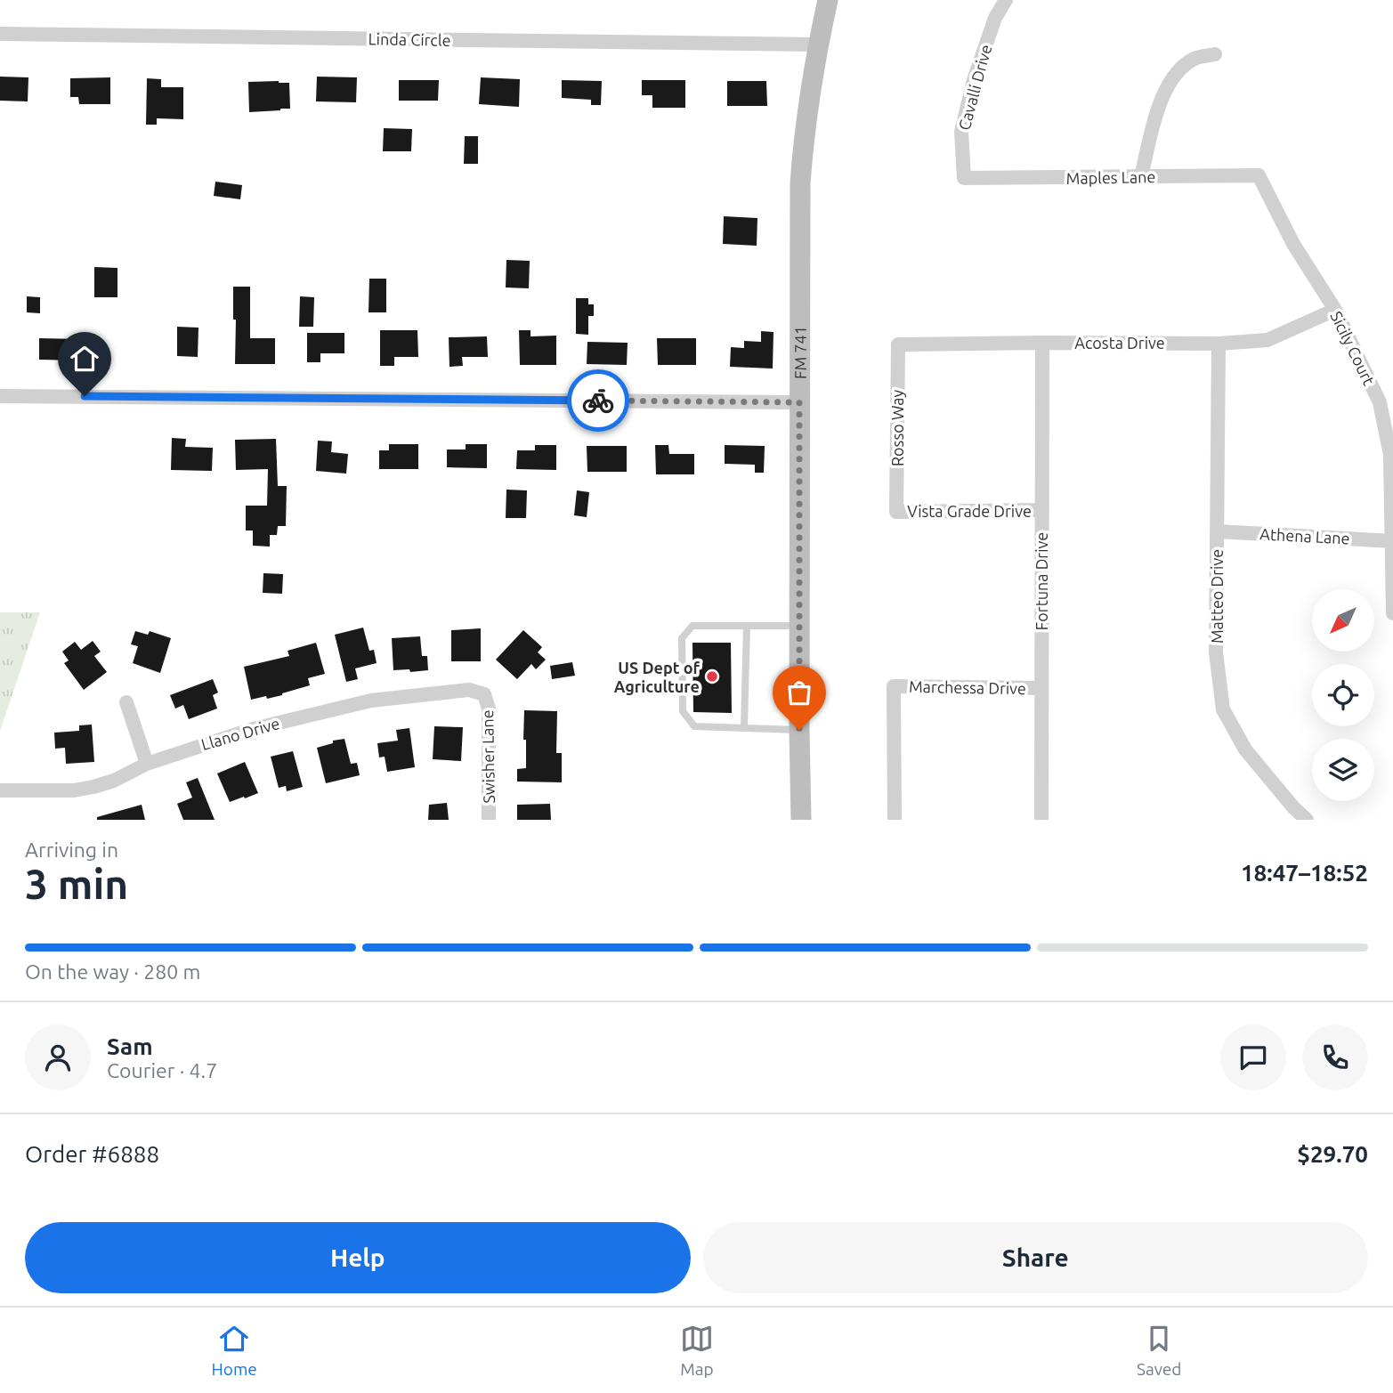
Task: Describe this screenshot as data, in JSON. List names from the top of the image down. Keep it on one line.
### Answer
{"streets":{"main road":["FM 741"],"street":["Linda Circle","Cavalli Drive","Maples Lane","Acosta Drive","Sicily Court","Rosso Way","Vista Grade Drive","Athena Lane","Fortuna Drive","Matteo Drive","Marchessa Drive","Llano Drive","Swisher Lane"]},"crossings":[["Linda Circle","FM 741"],["Cavalli Drive","Maples Lane"],["Maples Lane","Sicily Court"],["Acosta Drive","Sicily Court"],["Acosta Drive","Rosso Way"],["Acosta Drive","Fortuna Drive"],["Acosta Drive","Matteo Drive"],["Sicily Court","Athena Lane"],["Rosso Way","Vista Grade Drive"],["Vista Grade Drive","Fortuna Drive"],["Athena Lane","Matteo Drive"],["Fortuna Drive","Marchessa Drive"],["Llano Drive","Swisher Lane"]],"places":["US Dept of Agriculture"],"north":"bottom left","page":{"heading":["3 min","Arriving in","18:47–18:52"],"panel":["Sam","Courier · 4.7","Order #6888","$29.70"],"bar":"On the way · 280 m","buttons":["Help","Share"],"tabs":["Home","Map","Saved"]}}
